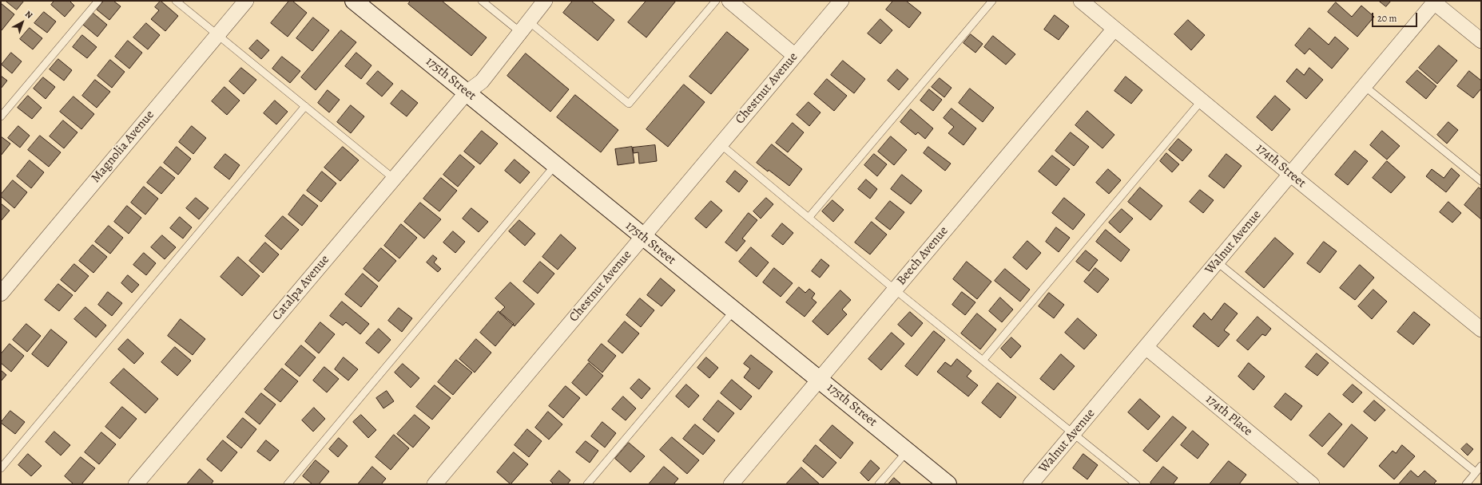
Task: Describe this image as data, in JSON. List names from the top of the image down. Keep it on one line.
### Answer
{"streets":{"street":["175th Street","Chestnut Avenue","Magnolia Avenue","174th Street","Walnut Avenue","Beech Avenue","Catalpa Avenue","174th Place"]},"crossings":[["175th Street","Chestnut Avenue"],["175th Street","Beech Avenue"],["175th Street","Catalpa Avenue"],["174th Street","Walnut Avenue"],["174th Street","Beech Avenue"],["Walnut Avenue","174th Place"]],"scale_bar":"20 m","north":"top right"}
